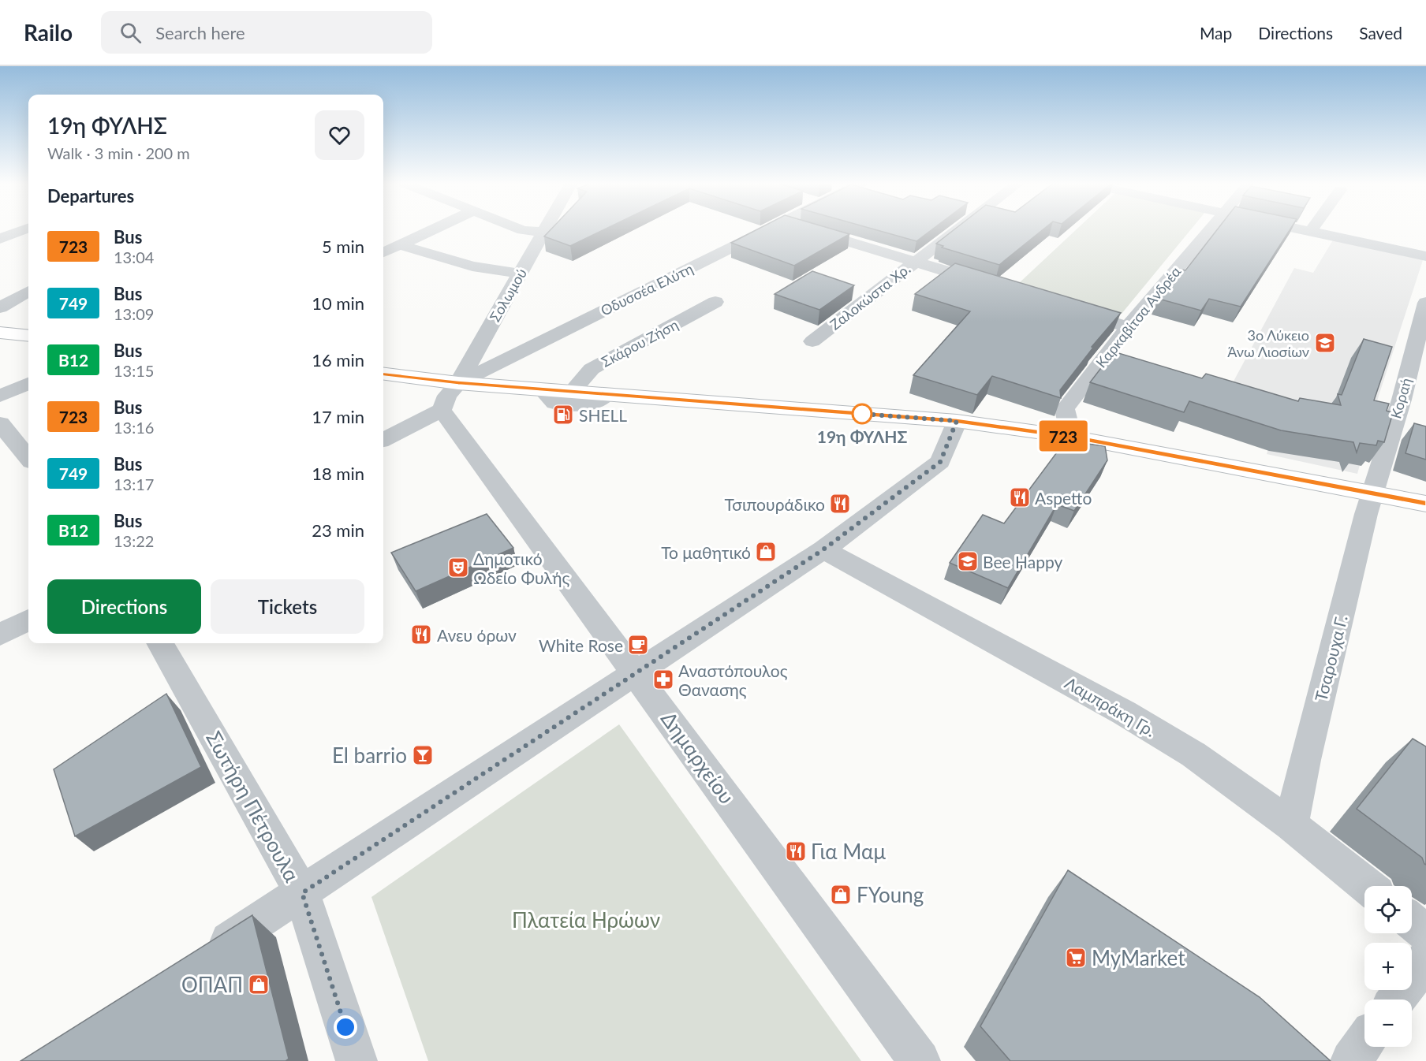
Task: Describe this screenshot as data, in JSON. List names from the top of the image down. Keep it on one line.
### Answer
{"streets":{"street":["Οδυσσέα Ελύτη","Σολωμού","Ζαλοκώστα Χρ.","Καρκαβίτσα Ανδρέα","Σκάρου Ζήση","Κοραή","Τσαρουχα Γ.","Λαμπράκη Γρ.","Δημαρχείου","Σωτήρη Πέτρουλα"]},"crossings":[["Οδυσσέα Ελύτη","Σολωμού"],["Σολωμού","Δημαρχείου"],["Κοραή","Τσαρουχα Γ."],["Τσαρουχα Γ.","Λαμπράκη Γρ."]],"parks":["Πλατεία Ηρώων"],"places":{"school or university":["3ο Λύκειο Άνω Λιοσίων","Bee Happy"],"other":["19η ΦΥΛΗΣ"],"fuel station":["SHELL"],"restaurant":["Aspetto","Τσιπουράδικο","Ανευ όρων","Για Μαμ"],"shop":["Το μαθητικό","FYoung","ΟΠΑΠ"],"theatre":["Δημοτικό Ωδείο Φυλής"],"cafe":["White Rose"],"pharmacy":["Αναστόπουλος Θανασης"],"bar":["El barrio"],"supermarket":["MyMarket"]},"lines":["bus line 723"],"page":{"header":"Railo","search":"Search here","nav":["Map","Directions","Saved"],"on_map":"723","heading":[["19η ΦΥΛΗΣ","Walk · 3 min · 200 m"],"Departures"],"list":[{"mark":"723","name":"Bus","note":"13:04","value":"5 min"},{"mark":"749","name":"Bus","note":"13:09","value":"10 min"},{"mark":"Β12","name":"Bus","note":"13:15","value":"16 min"},{"mark":"723","name":"Bus","note":"13:16","value":"17 min"},{"mark":"749","name":"Bus","note":"13:17","value":"18 min"},{"mark":"Β12","name":"Bus","note":"13:22","value":"23 min"}],"buttons":["Directions","Tickets"],"map_buttons":["+","−"]}}
